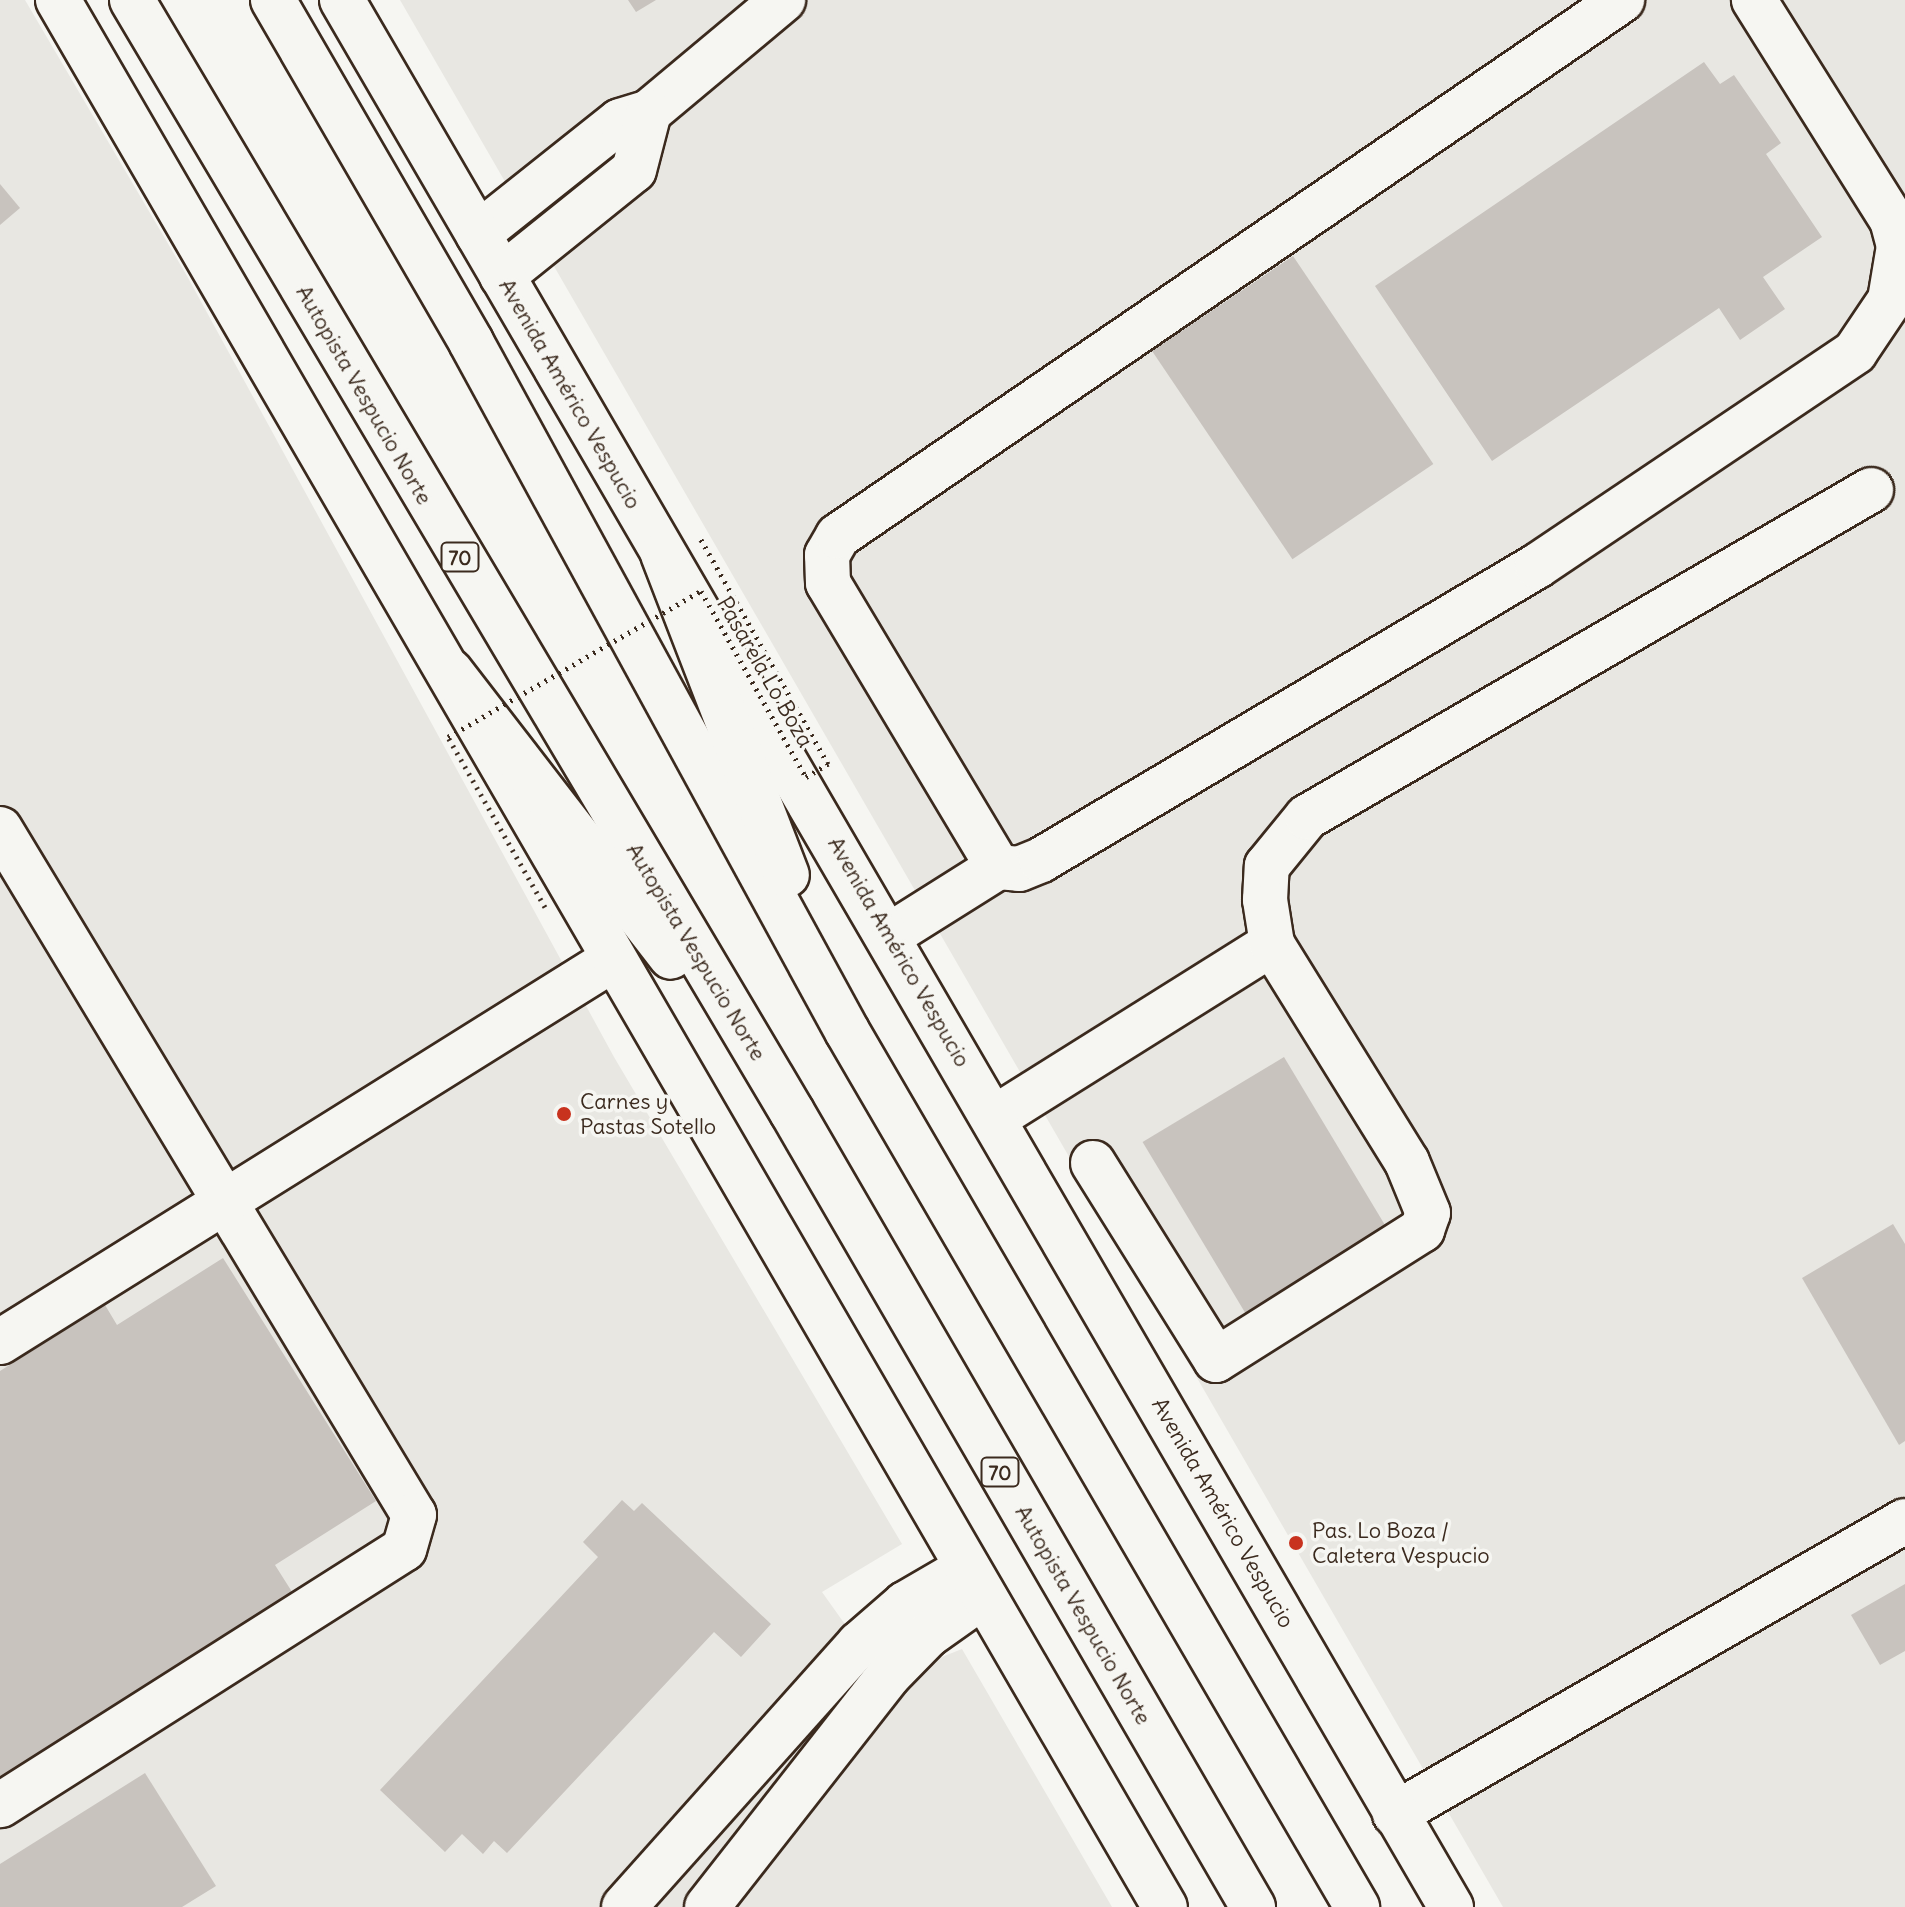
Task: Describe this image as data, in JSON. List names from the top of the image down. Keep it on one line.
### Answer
{"streets":{"main road":["Avenida Américo Vespucio","Autopista Vespucio Norte","70"],"path":["Pasarela Lo Boza"]},"crossings":[["Avenida Américo Vespucio","Pasarela Lo Boza"]],"places":["Carnes y Pastas Sotello","Pas. Lo Boza / Caletera Vespucio"]}
